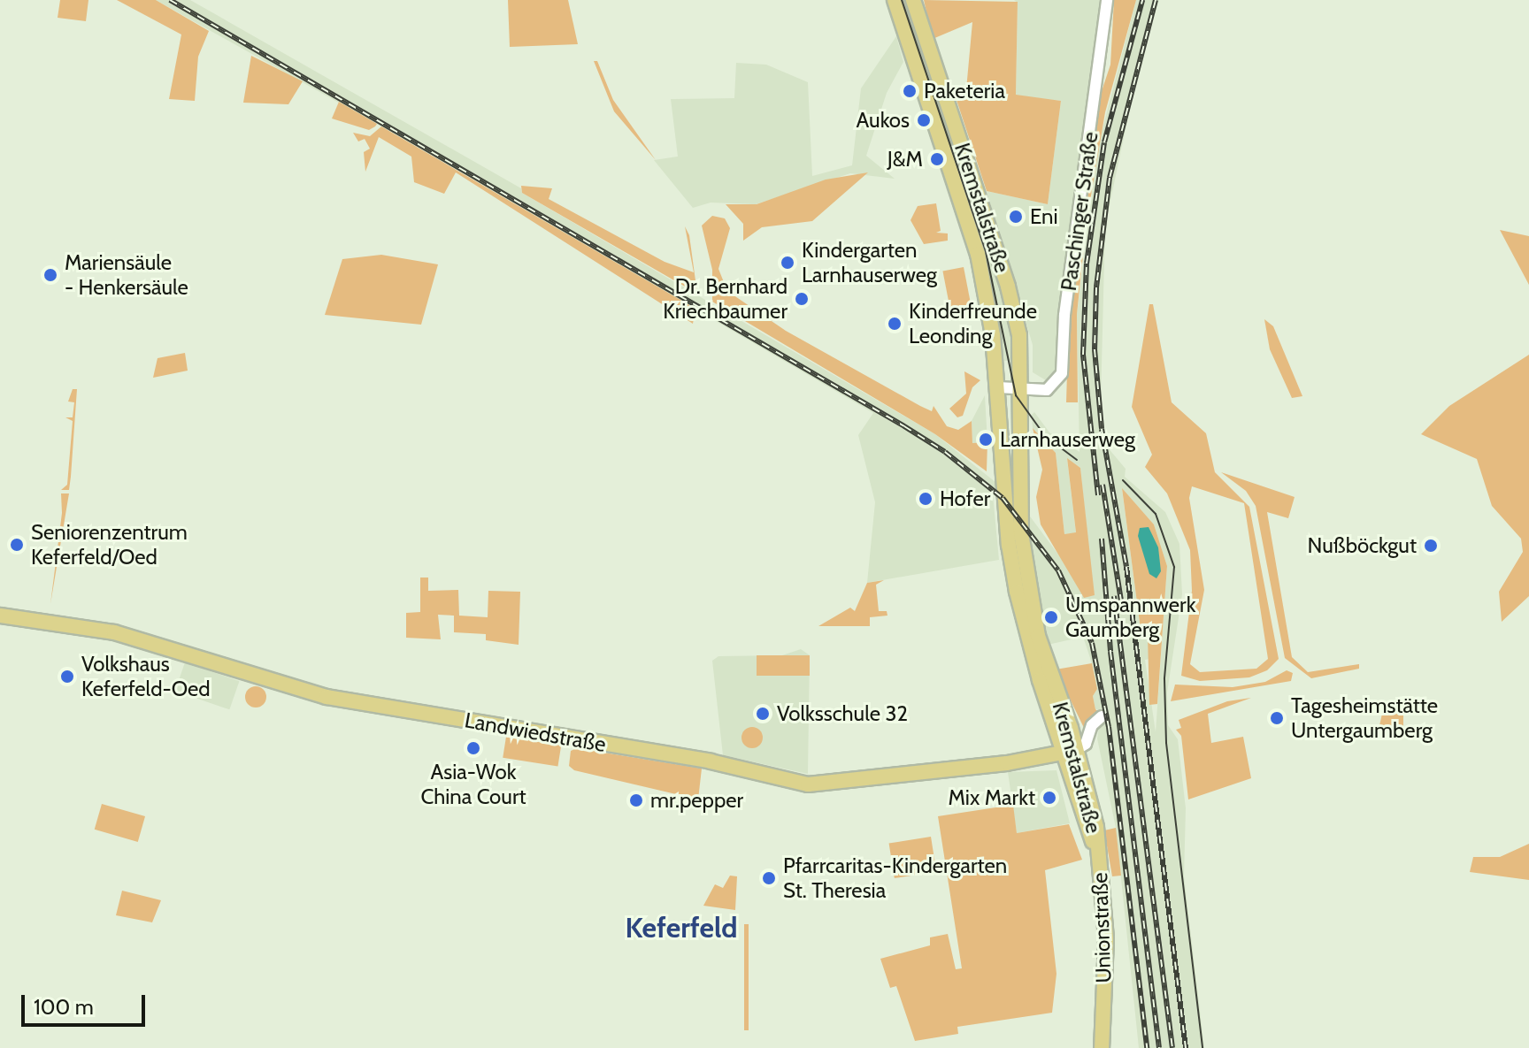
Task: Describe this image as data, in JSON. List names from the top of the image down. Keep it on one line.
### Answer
{"streets":{"main road":["Kremstalstraße","Landwiedstraße","Unionstraße"],"street":["Paschinger Straße"]},"crossings":[["Kremstalstraße","Paschinger Straße"],["Kremstalstraße","Landwiedstraße"],["Kremstalstraße","Unionstraße"]],"districts":["Keferfeld"],"places":["Paketeria","Aukos","J&M","Eni","Kindergarten Larnhauserweg","Mariensäule - Henkersäule","Dr. Bernhard Kriechbaumer","Kinderfreunde Leonding","Larnhauserweg","Hofer","Seniorenzentrum Keferfeld/Oed","Nußböckgut","Umspannwerk Gaumberg","Volkshaus Keferfeld-Oed","Volksschule 32","Tagesheimstätte Untergaumberg","Asia-Wok China Court","Mix Markt","mr.pepper","Pfarrcaritas-Kindergarten St. Theresia"],"scale_bar":"100 m"}
